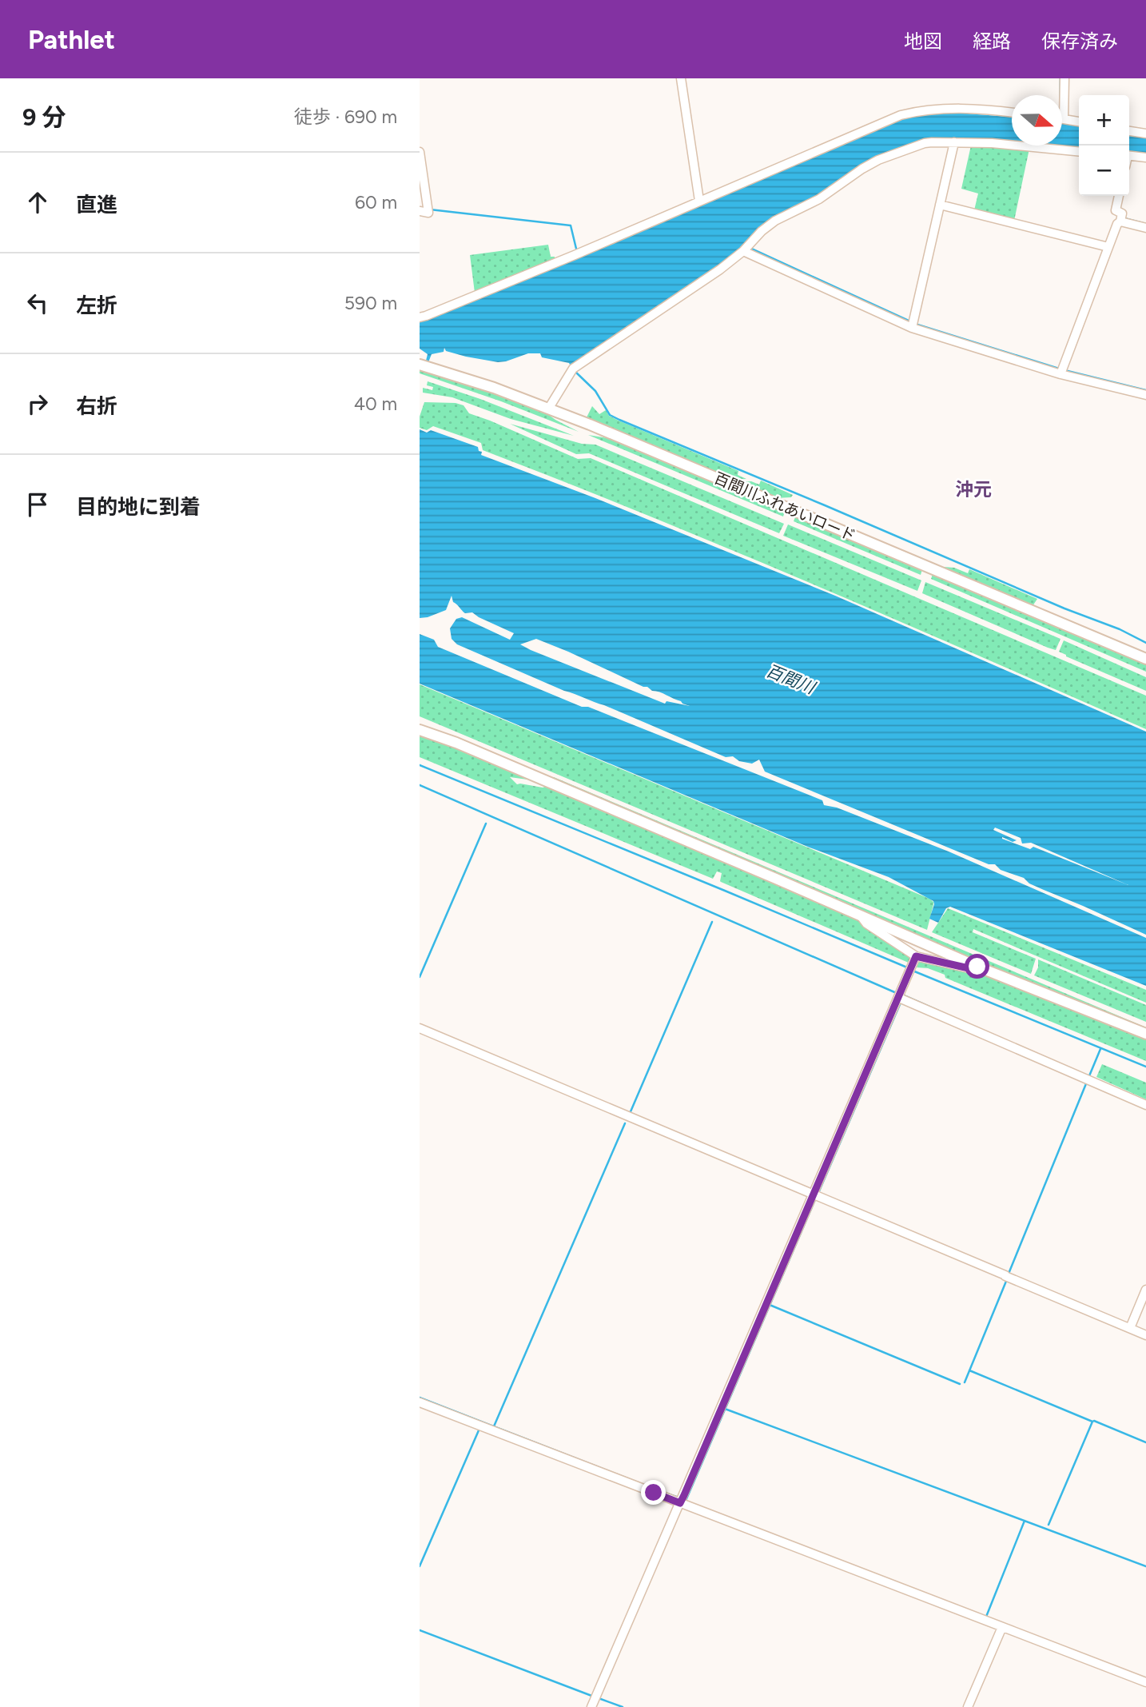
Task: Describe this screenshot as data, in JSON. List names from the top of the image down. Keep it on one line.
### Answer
{"streets":{"street":["百間川ふれあいロード"]},"districts":["沖元"],"water":["百間川"],"north":"right","page":{"header":"Pathlet","nav":["地図","経路","保存済み"],"heading":["9 分","徒歩 · 690 m"],"map_buttons":["+","−"],"list":[["直進","60 m"],["左折","590 m"],["右折","40 m"],"目的地に到着"]}}
